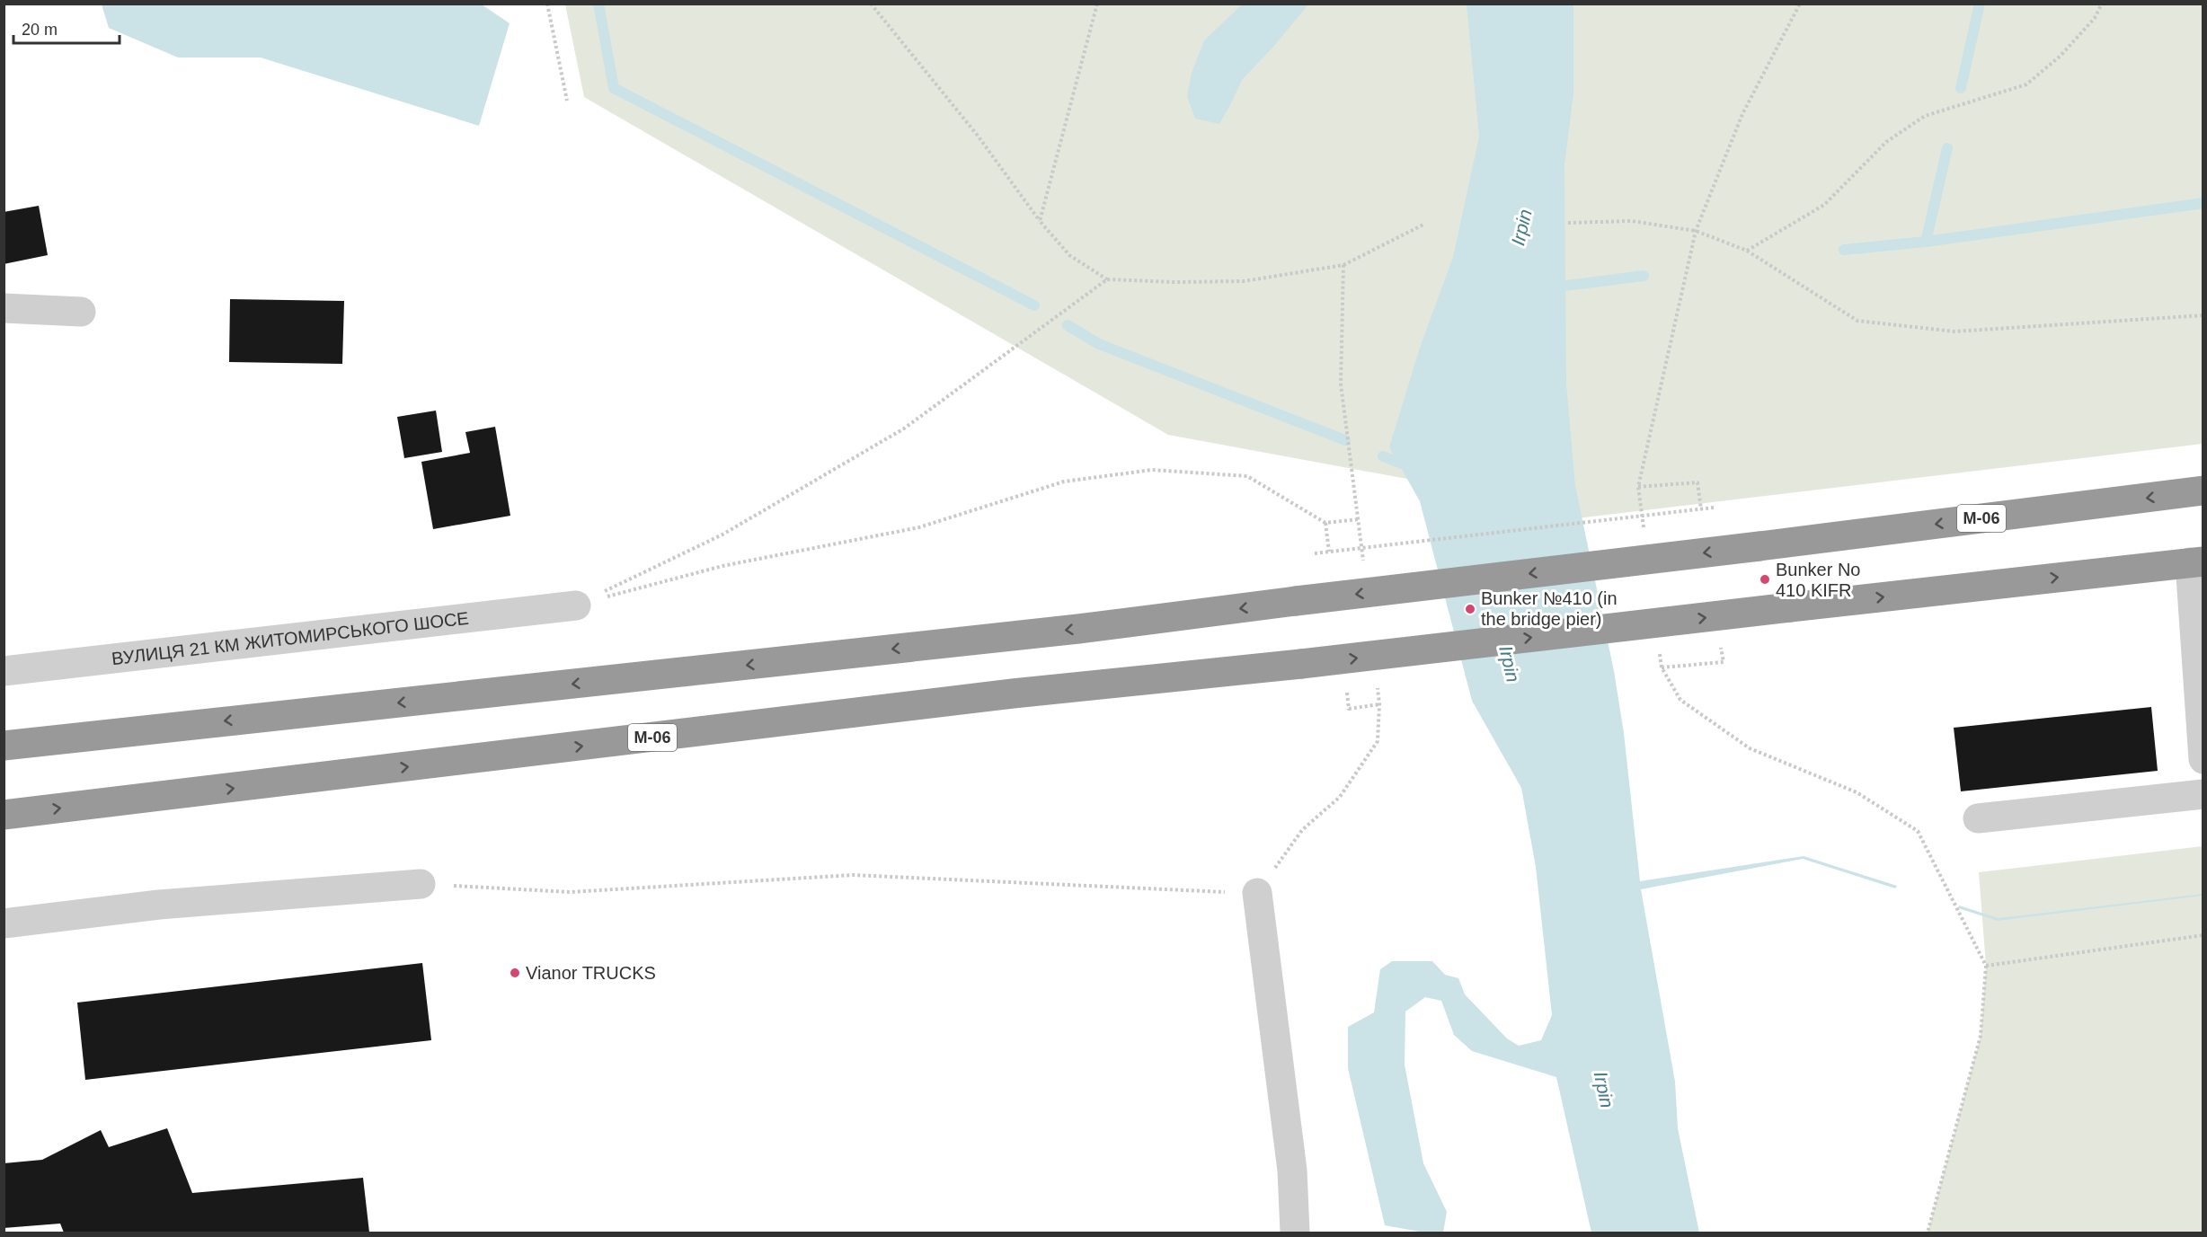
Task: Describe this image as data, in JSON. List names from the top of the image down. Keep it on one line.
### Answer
{"streets":{"highway":["М-06"],"lane":["ВУЛИЦЯ 21 КМ ЖИТОМИРСЬКОГО ШОСЕ"]},"water":["Irpin"],"places":["Bunker No 410 KIFR","Bunker №410 (in the bridge pier)","Vianor TRUCKS"],"scale_bar":"20 m"}
